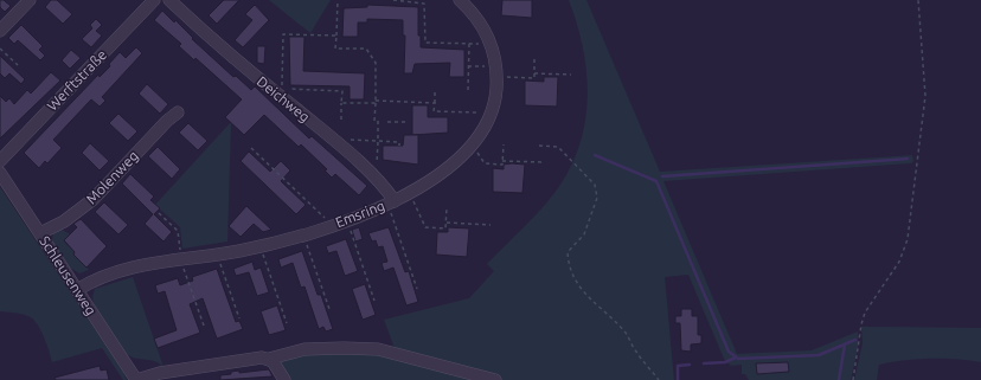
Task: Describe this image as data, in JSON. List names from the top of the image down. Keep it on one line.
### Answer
{"streets":{"street":["Werftstraße","Deichweg","Molenweg","Emsring","Schleusenweg"]},"crossings":[["Deichweg","Emsring"],["Molenweg","Schleusenweg"],["Emsring","Schleusenweg"]]}
